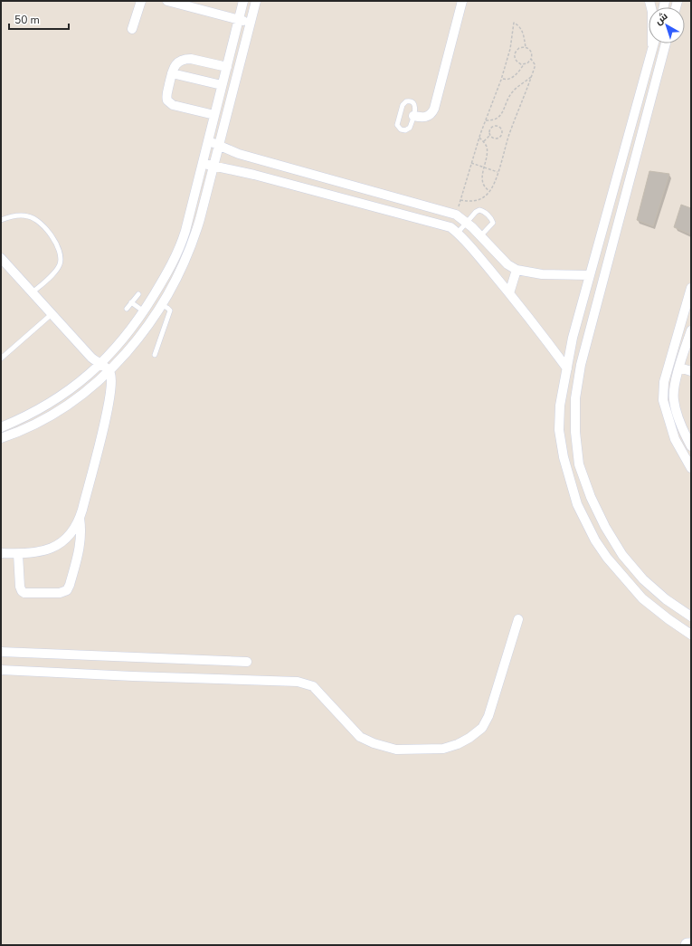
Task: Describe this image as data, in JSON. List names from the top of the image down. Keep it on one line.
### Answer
{"scale_bar":"50 m","north":"top left"}
